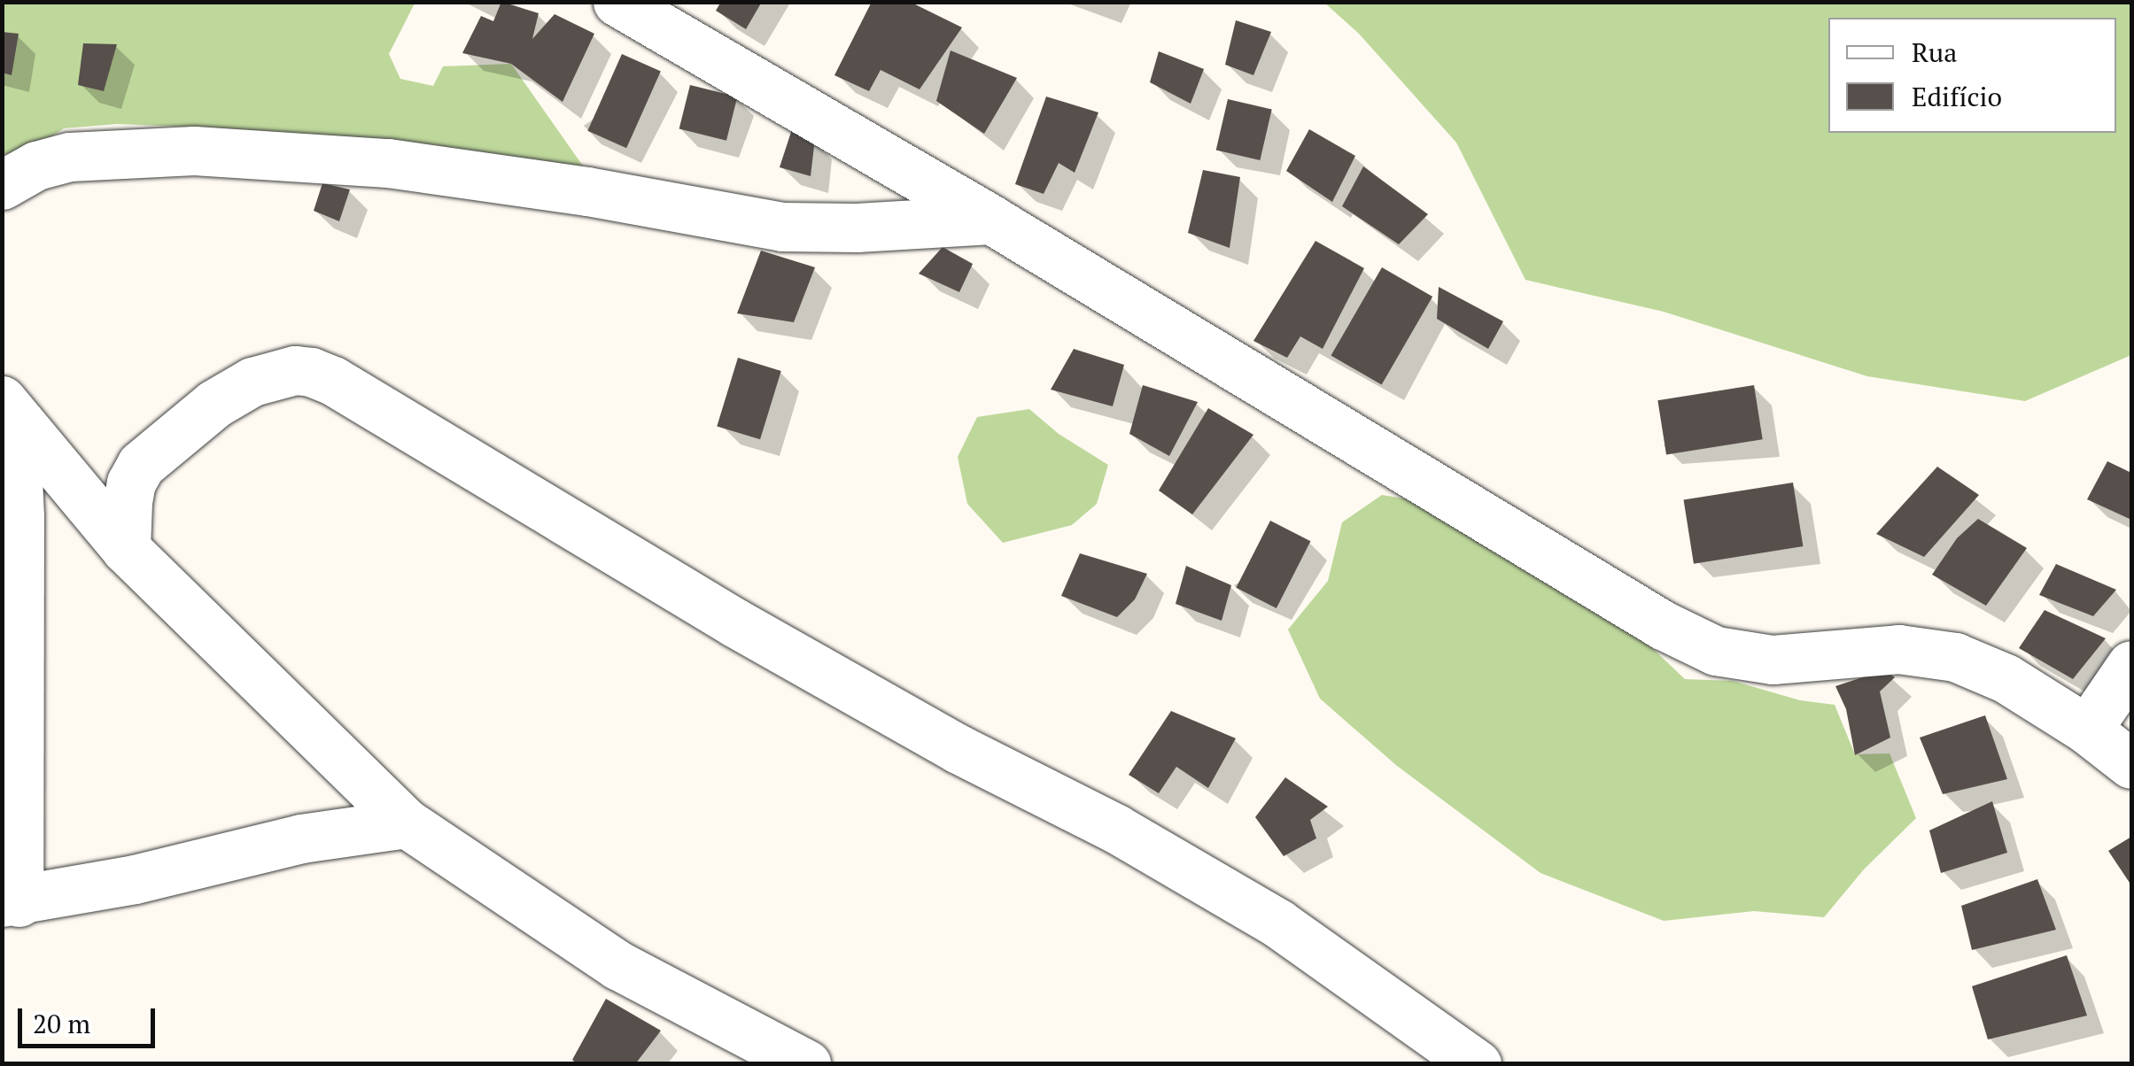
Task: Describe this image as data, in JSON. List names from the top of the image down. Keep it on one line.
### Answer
{"legend":["Rua","Edifício"],"scale_bar":"20 m"}
